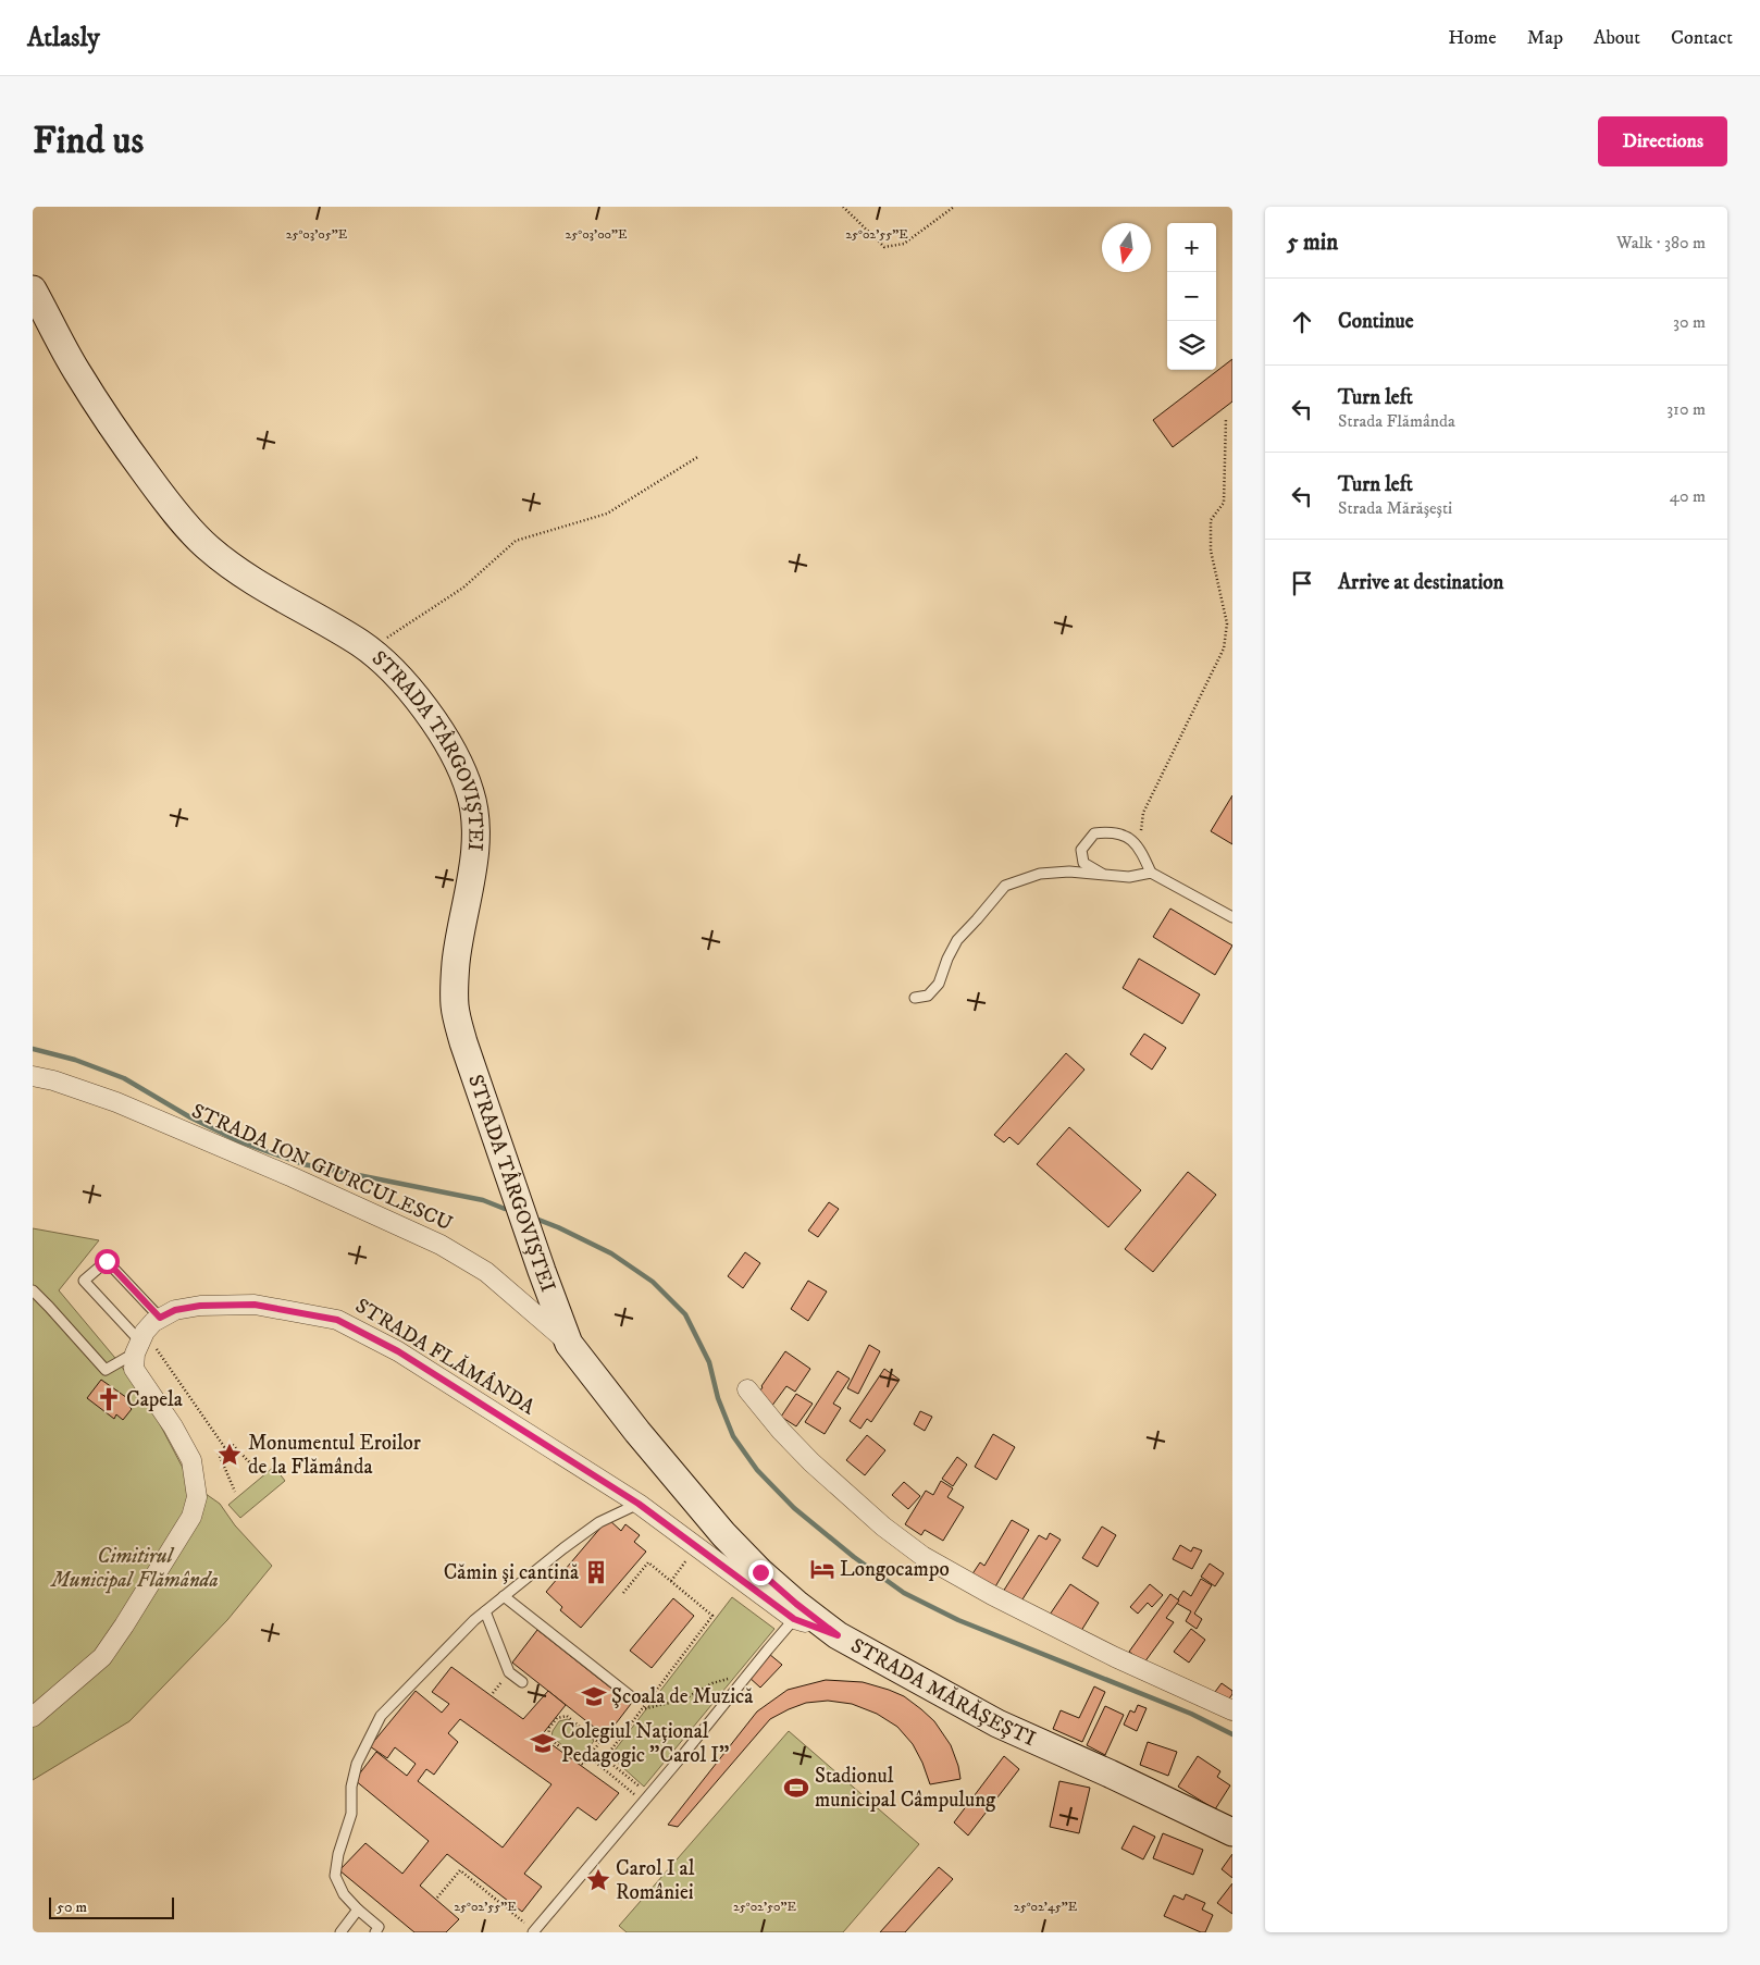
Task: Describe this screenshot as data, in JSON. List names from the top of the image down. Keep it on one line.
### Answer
{"streets":{"main road":["STRADA TÂRGOVIȘTEI","STRADA MĂRĂȘEȘTI"],"street":["STRADA ION GIURCULESCU","STRADA FLĂMÂNDA"]},"crossings":[["STRADA TÂRGOVIȘTEI","STRADA ION GIURCULESCU"],["STRADA TÂRGOVIȘTEI","STRADA MĂRĂȘEȘTI"],["STRADA ION GIURCULESCU","STRADA MĂRĂȘEȘTI"],["STRADA FLĂMÂNDA","STRADA MĂRĂȘEȘTI"]],"parks":["Cimitirul Municipal Flămânda"],"places":{"church":["Capela"],"place":["Monumentul Eroilor de la Flămânda","Carol I al României"],"hotel":["Longocampo"],"building":["Cămin și cantină"],"school or university":["Şcoala de Muzică","Colegiul Național Pedagogic ”Carol I”"],"sports":["Stadionul municipal Câmpulung"]},"scale_bar":"50 m","north":"bottom","page":{"header":"Atlasly","nav":["Home","Map","About","Contact"],"buttons":"Directions","title":"Find us","heading":["5 min","Walk · 380 m"],"map_buttons":["+","−"],"list":[["Continue","30 m"],["Turn left","Strada Flămânda","310 m"],["Turn left","Strada Mărășești","40 m"],"Arrive at destination"],"scale":"50 m"},"coordinates":["25°03'05\"E","25°03'00\"E","25°02'55\"E","25°02'50\"E","25°02'45\"E"]}
